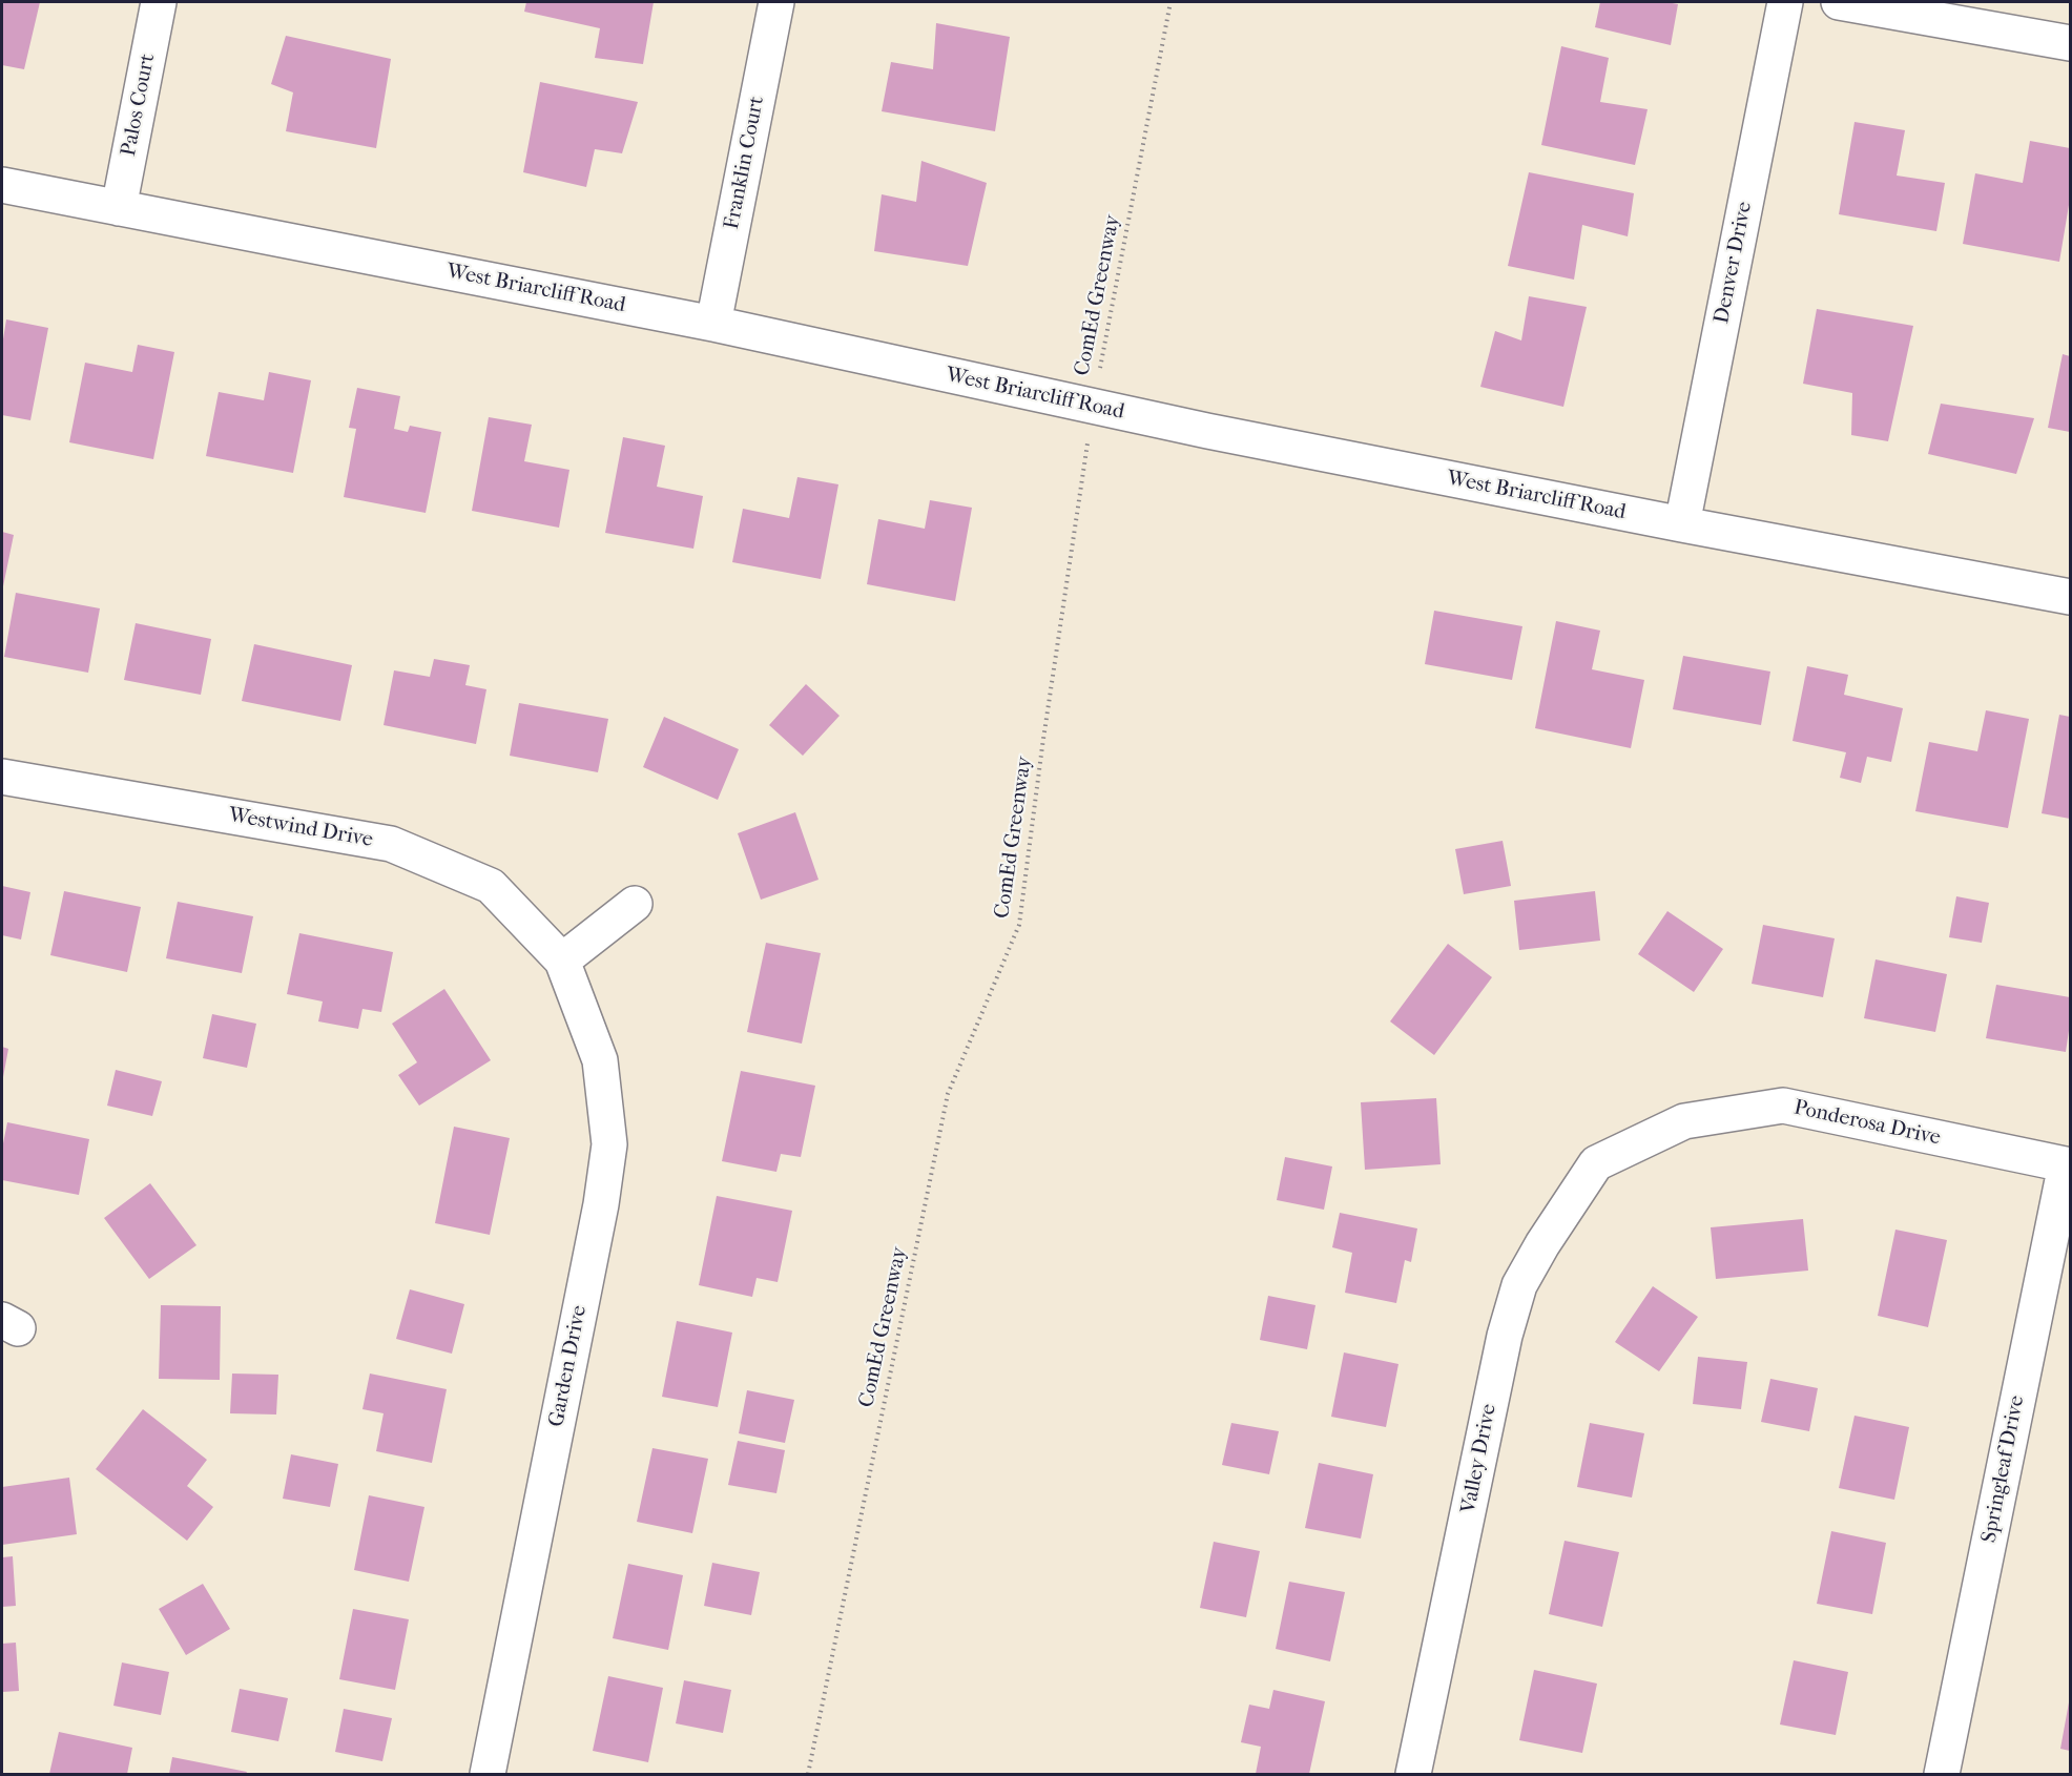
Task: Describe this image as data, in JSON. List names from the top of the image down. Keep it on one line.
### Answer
{"streets":{"street":["Palos Court","Franklin Court","Denver Drive","West Briarcliff Road","Westwind Drive","Ponderosa Drive","Garden Drive","Valley Drive","Springleaf Drive"],"path":["ComEd Greenway"]},"crossings":[["Palos Court","West Briarcliff Road"],["Franklin Court","West Briarcliff Road"],["Denver Drive","West Briarcliff Road"],["West Briarcliff Road","ComEd Greenway"],["Westwind Drive","Garden Drive"],["Ponderosa Drive","Valley Drive"],["Ponderosa Drive","Springleaf Drive"]]}
